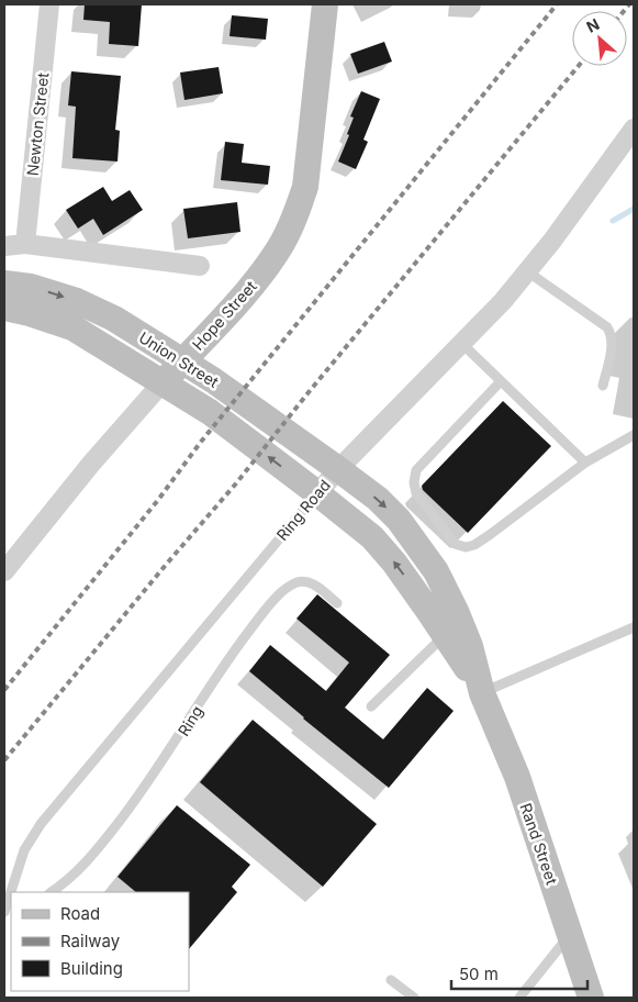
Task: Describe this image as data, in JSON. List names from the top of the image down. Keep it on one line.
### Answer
{"streets":{"street":["Newton Street","Hope Street","Union Street","Ring Road","Rand Street"],"lane":["Ring"]},"crossings":[["Hope Street","Union Street"],["Union Street","Ring Road"],["Union Street","Rand Street"],["Ring Road","Rand Street"]],"legend":["Road","Railway","Building"],"scale_bar":"50 m","north":"top left"}
